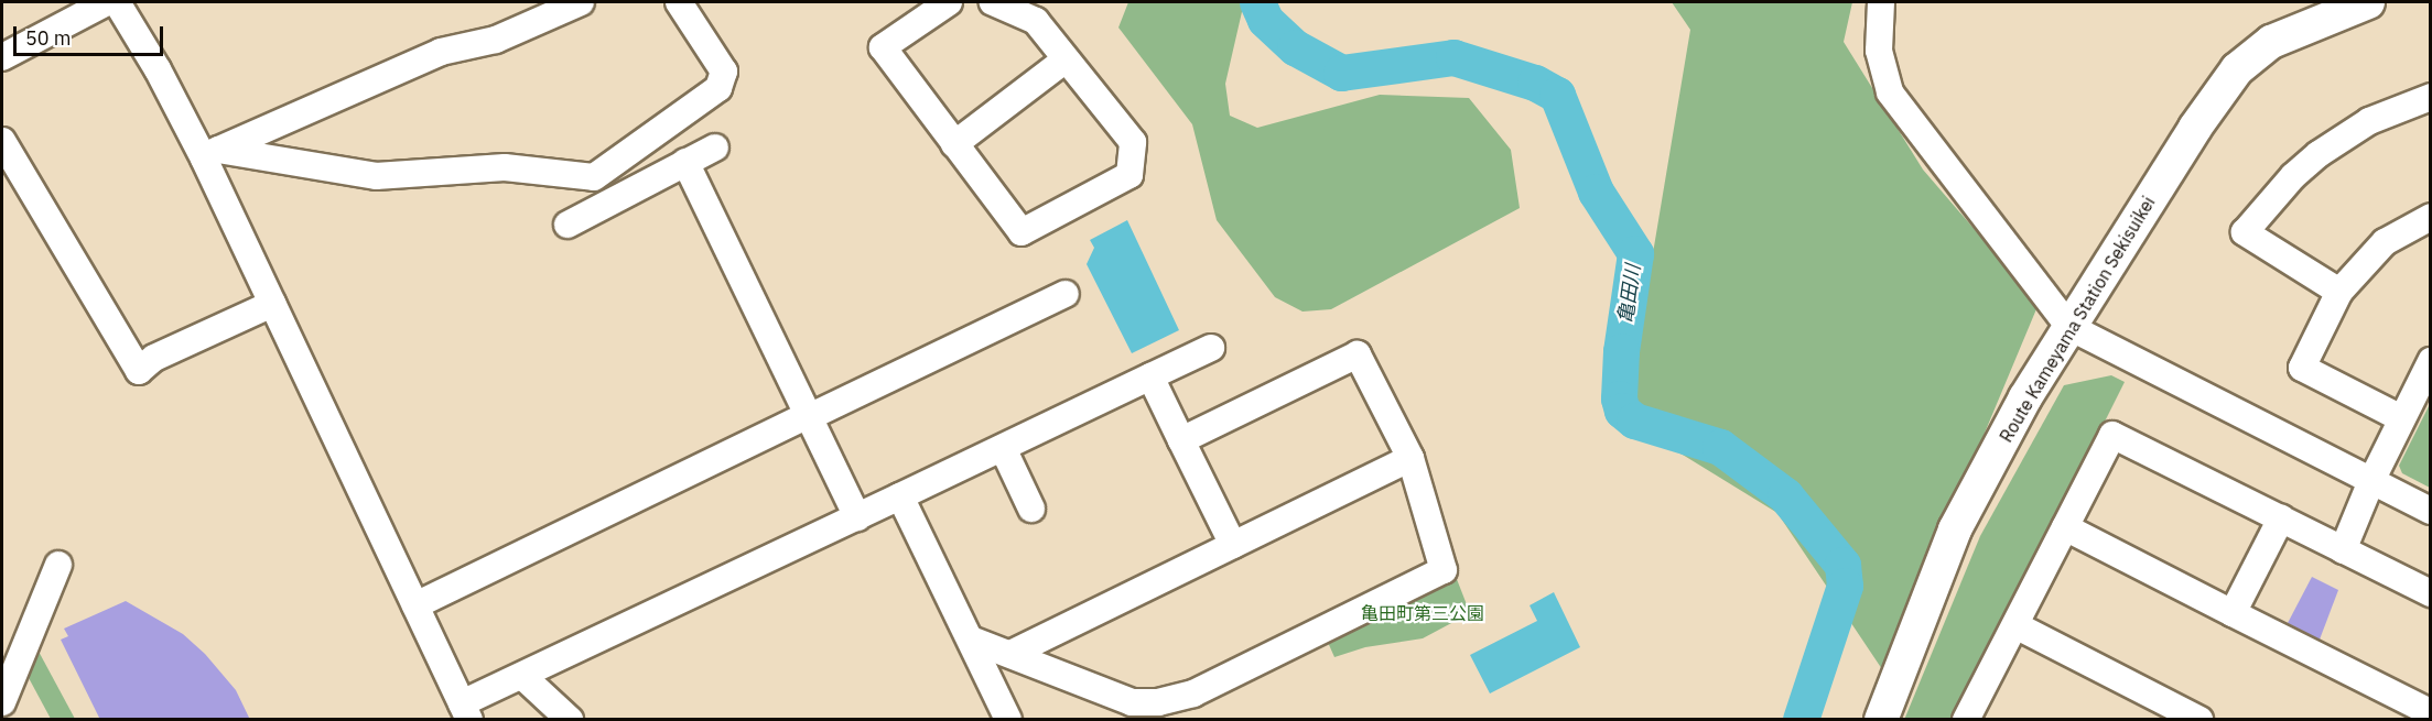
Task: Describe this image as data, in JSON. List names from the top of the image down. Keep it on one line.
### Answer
{"streets":{"main road":["Route Kameyama Station Sekisuikei"]},"water":["亀田川"],"parks":["亀田町第三公園"],"scale_bar":"50 m"}
